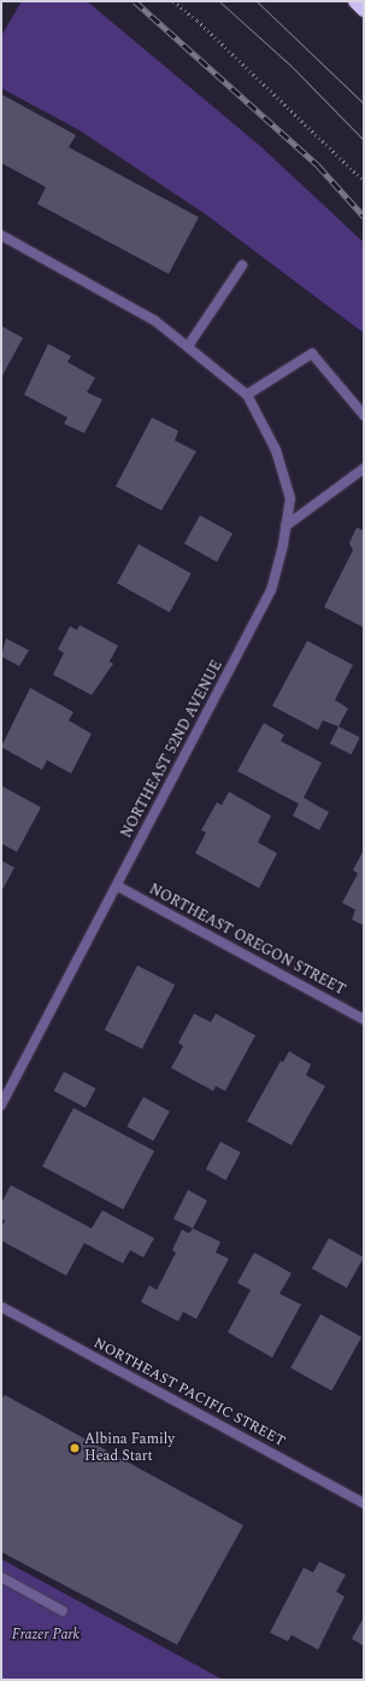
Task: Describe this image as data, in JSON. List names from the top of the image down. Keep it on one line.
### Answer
{"streets":{"street":["NORTHEAST 52ND AVENUE","NORTHEAST OREGON STREET","NORTHEAST PACIFIC STREET"]},"crossings":[["NORTHEAST 52ND AVENUE","NORTHEAST OREGON STREET"]],"parks":["Frazer Park"],"places":["Albina Family Head Start"]}
